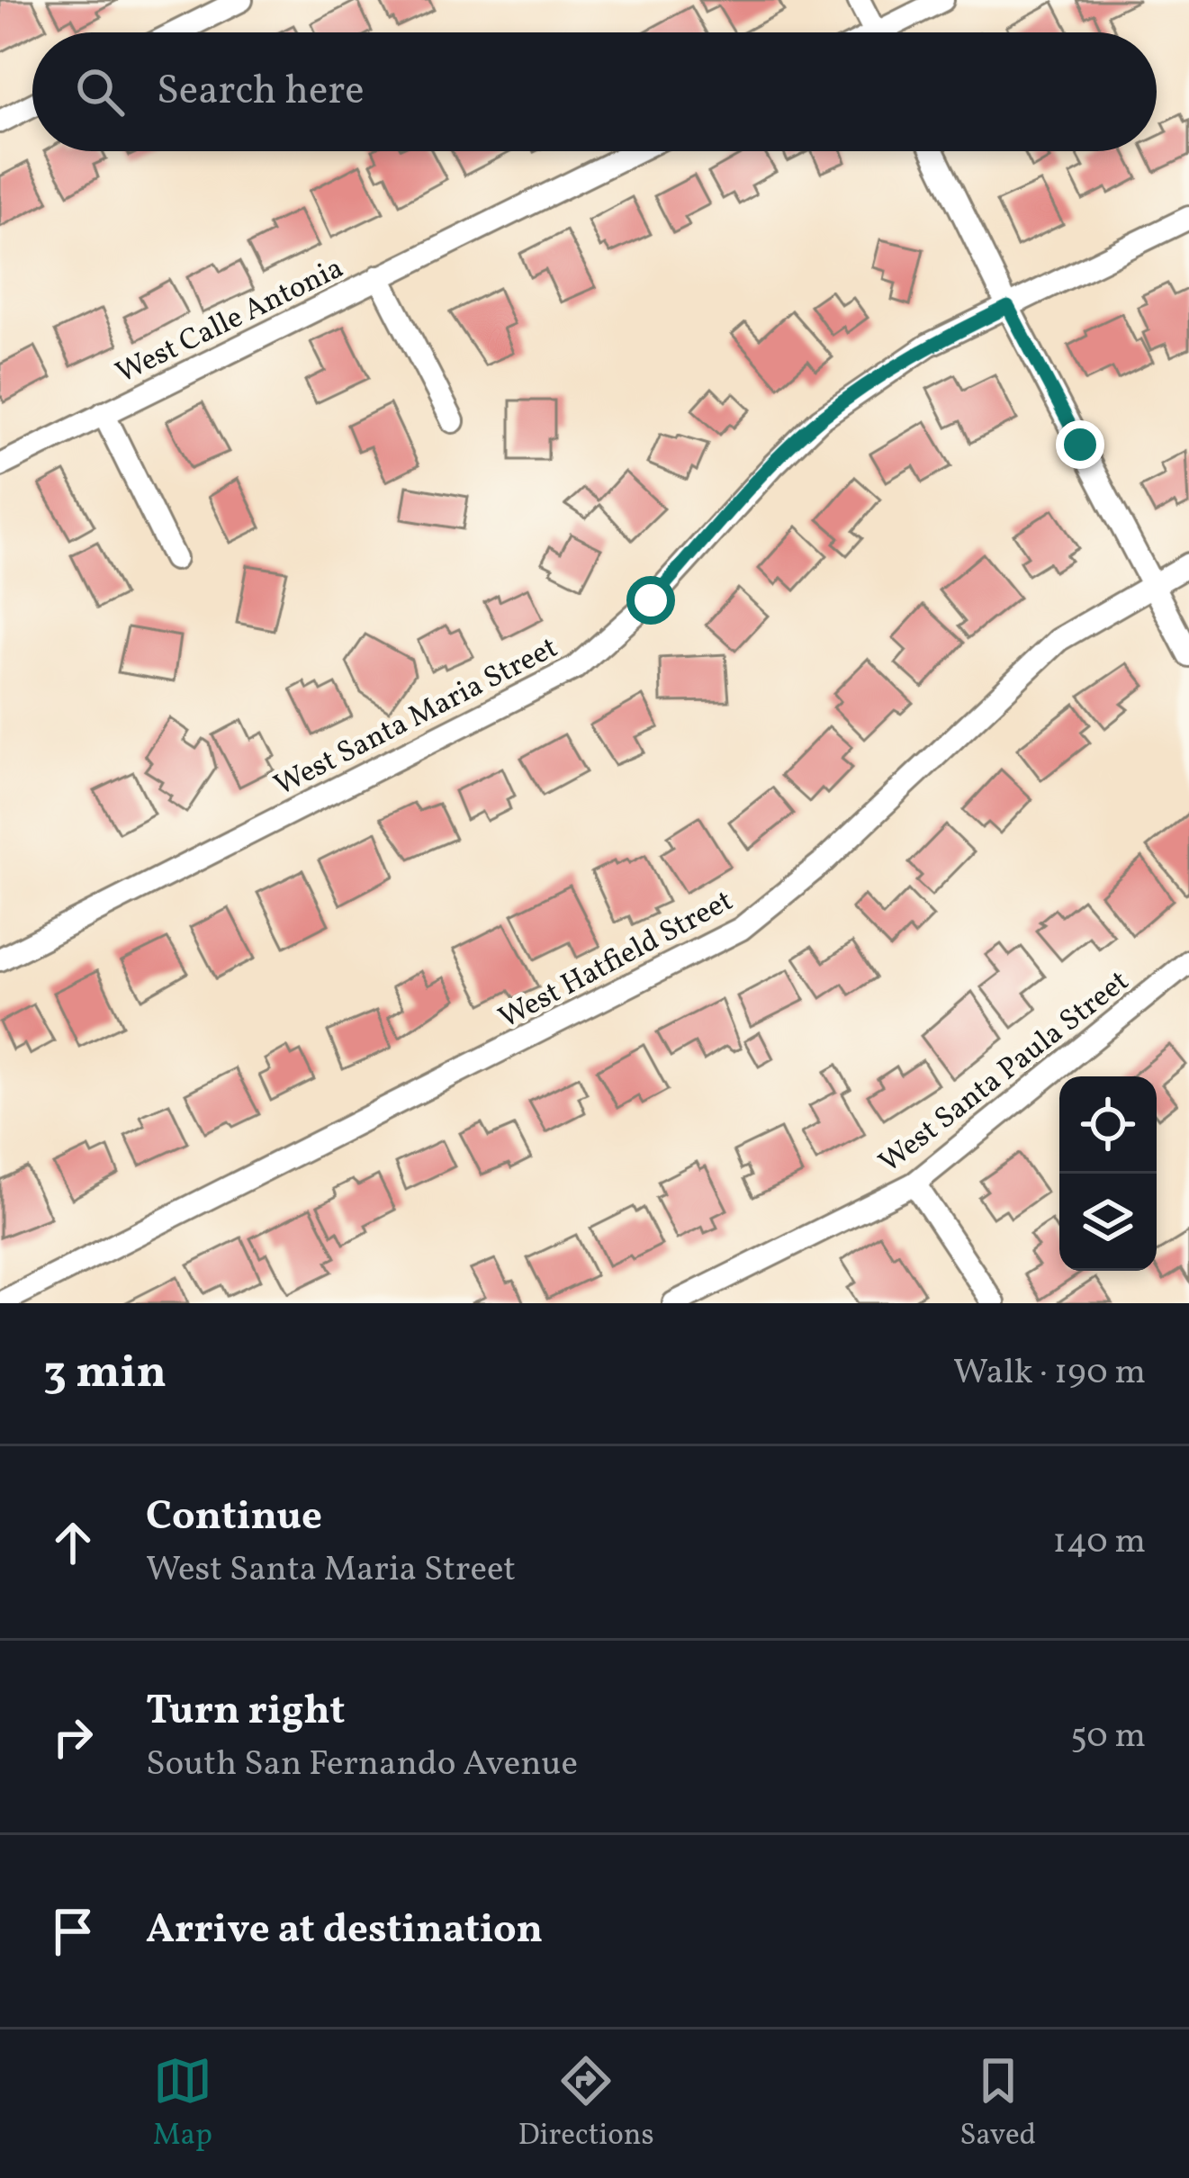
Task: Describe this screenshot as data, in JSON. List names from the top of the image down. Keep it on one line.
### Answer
{"streets":{"street":["West Calle Antonia","West Santa Maria Street","West Hatfield Street","West Santa Paula Street"]},"page":{"search":"Search here","heading":["3 min","Walk · 190 m"],"list":[["Continue","West Santa Maria Street","140 m"],["Turn right","South San Fernando Avenue","50 m"],"Arrive at destination"],"nav":["Map","Directions","Saved"]}}
